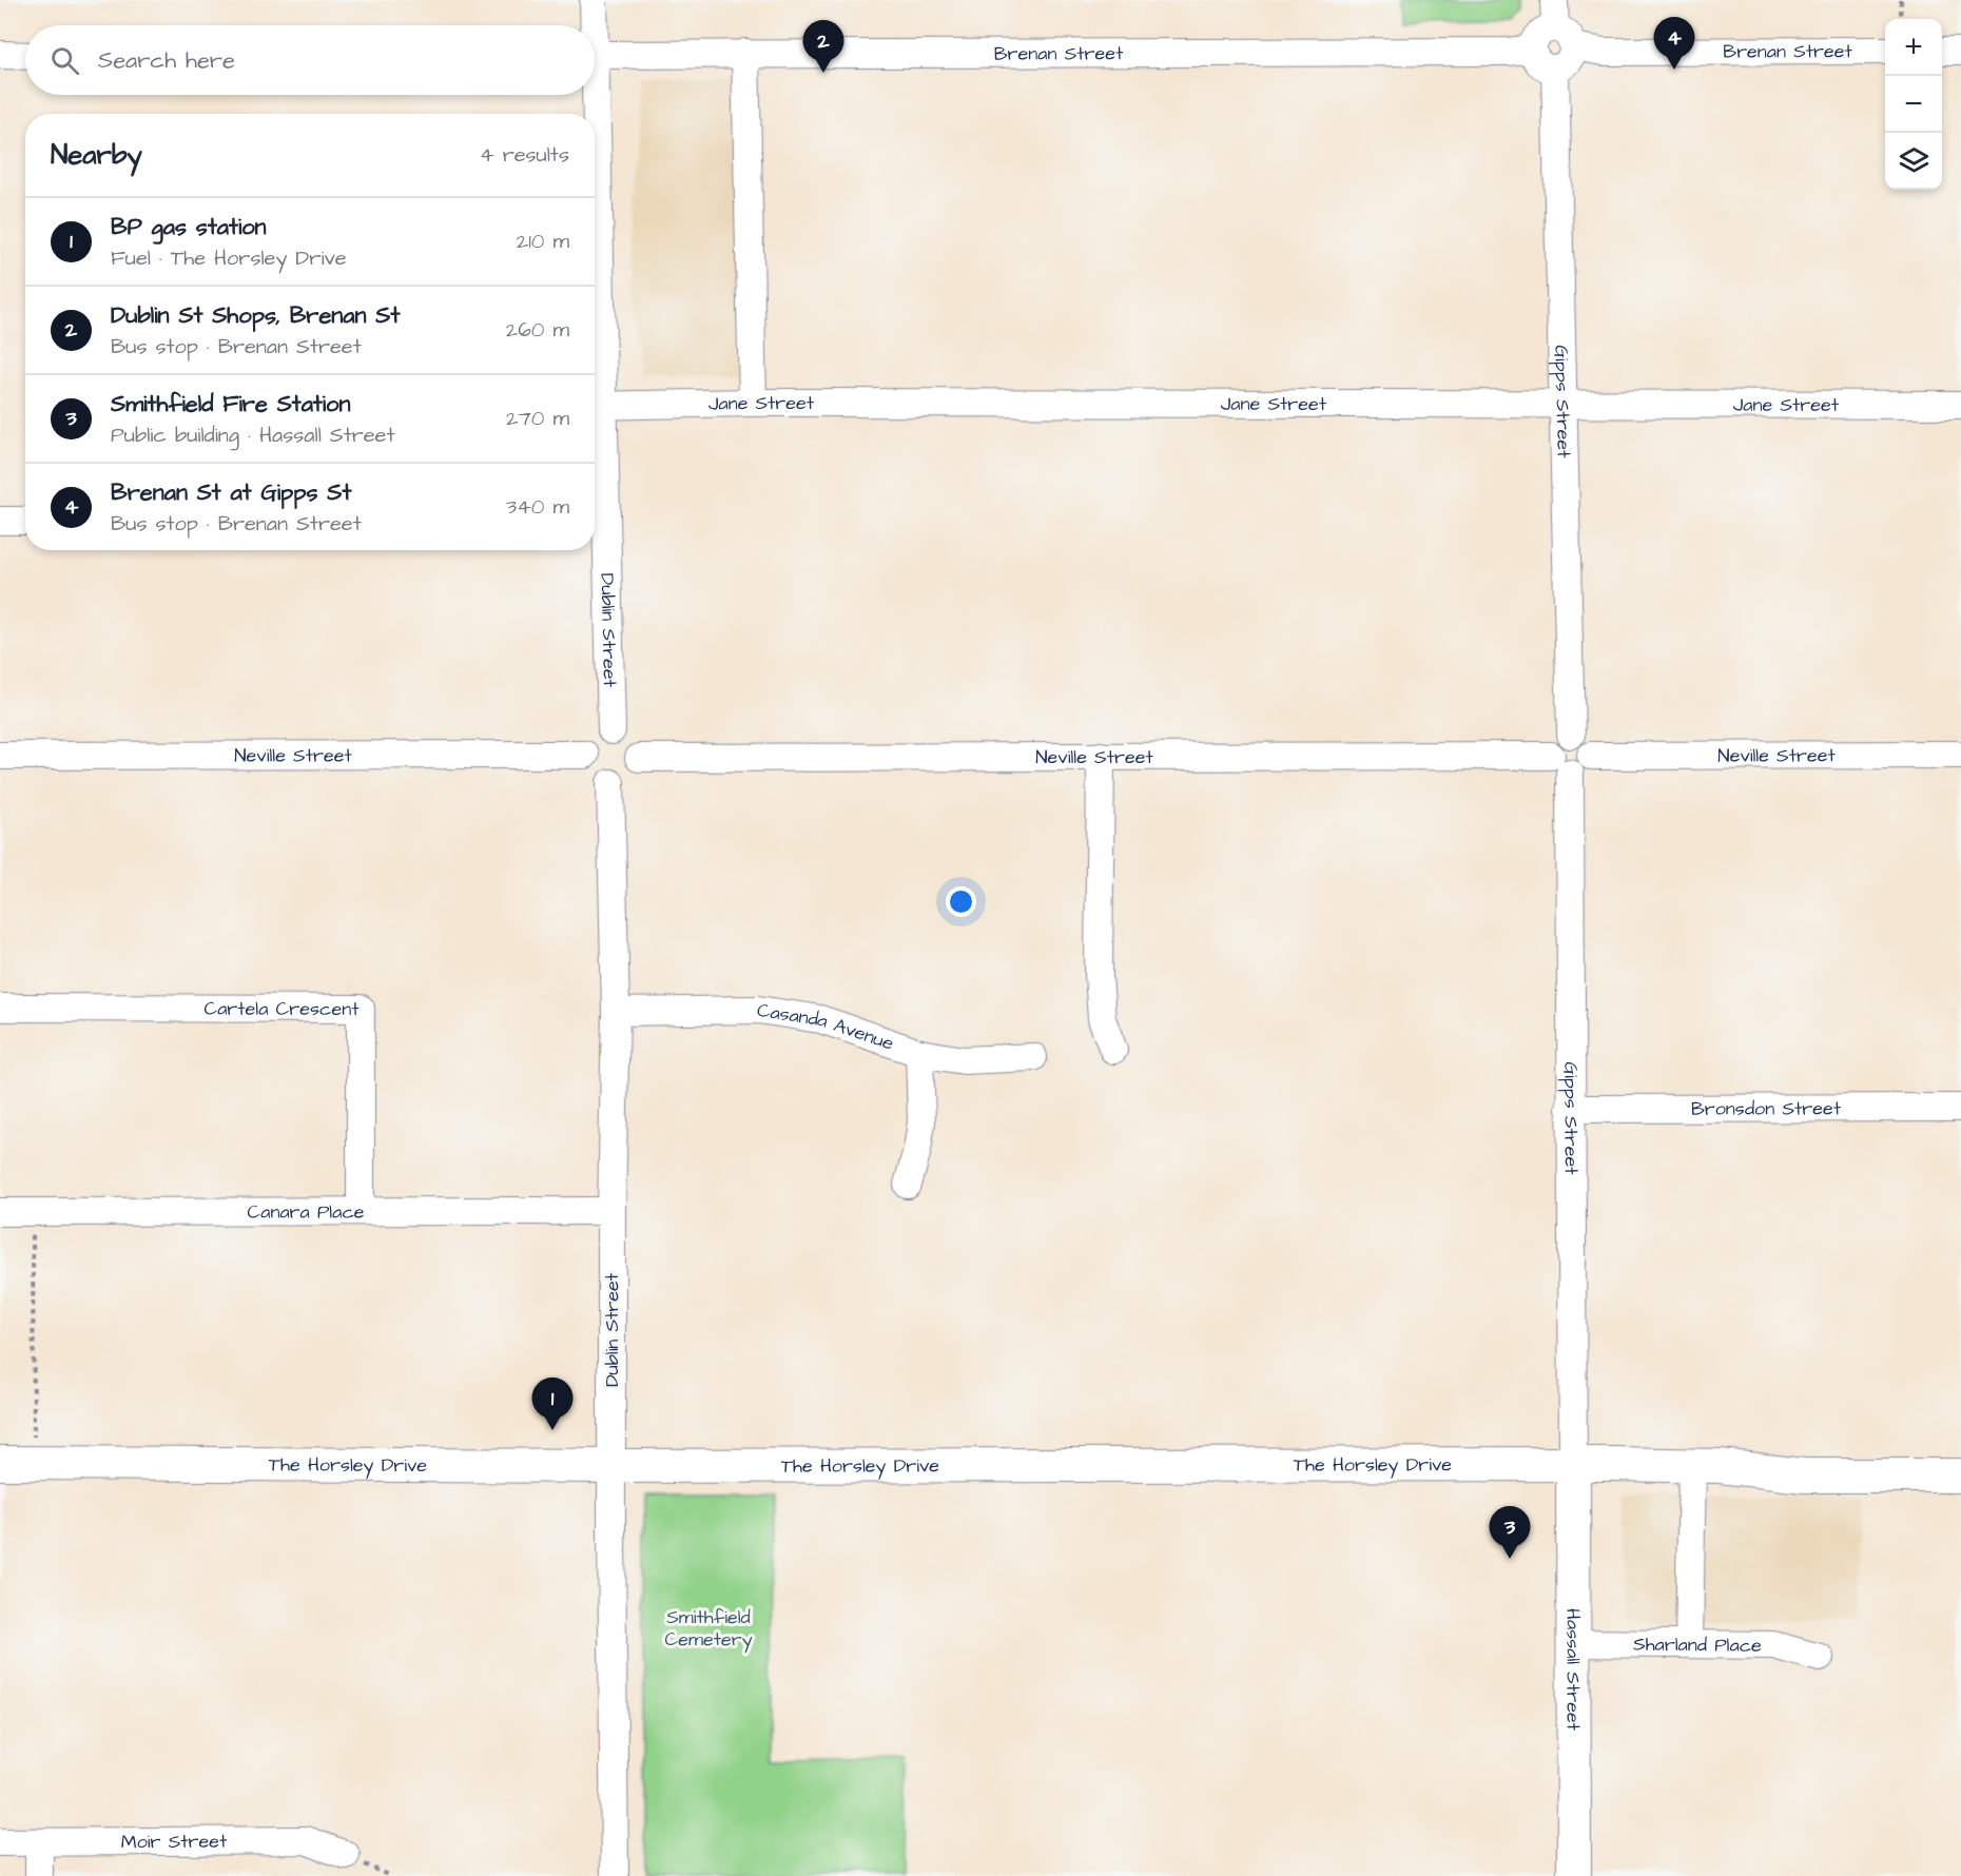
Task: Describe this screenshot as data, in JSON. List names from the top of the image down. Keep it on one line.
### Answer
{"streets":{"main road":["The Horsley Drive","Hassall Street"],"street":["Brenan Street","Gipps Street","Jane Street","Dublin Street","Neville Street","Cartela Crescent","Casanda Avenue","Bronsdon Street","Canara Place","Sharland Place","Moir Street"]},"crossings":[["Brenan Street","Gipps Street"],["Gipps Street","Jane Street"],["Gipps Street","Neville Street"],["Gipps Street","Bronsdon Street"],["Gipps Street","The Horsley Drive"],["Gipps Street","Hassall Street"],["Jane Street","Dublin Street"],["Dublin Street","Neville Street"],["Dublin Street","Casanda Avenue"],["Dublin Street","Canara Place"],["Dublin Street","The Horsley Drive"],["Cartela Crescent","Canara Place"],["The Horsley Drive","Hassall Street"],["Sharland Place","Hassall Street"]],"parks":["Smithfield Cemetery"],"page":{"pins":["4","2","1","3"],"map_buttons":["+","−"],"search":"Search here","heading":["Nearby","4 results"],"list":[{"mark":"1","name":"BP gas station","note":"Fuel · The Horsley Drive","value":"210 m"},{"mark":"2","name":"Dublin St Shops, Brenan St","note":"Bus stop · Brenan Street","value":"260 m"},{"mark":"3","name":"Smithfield Fire Station","note":"Public building · Hassall Street","value":"270 m"},{"mark":"4","name":"Brenan St at Gipps St","note":"Bus stop · Brenan Street","value":"340 m"}]}}
